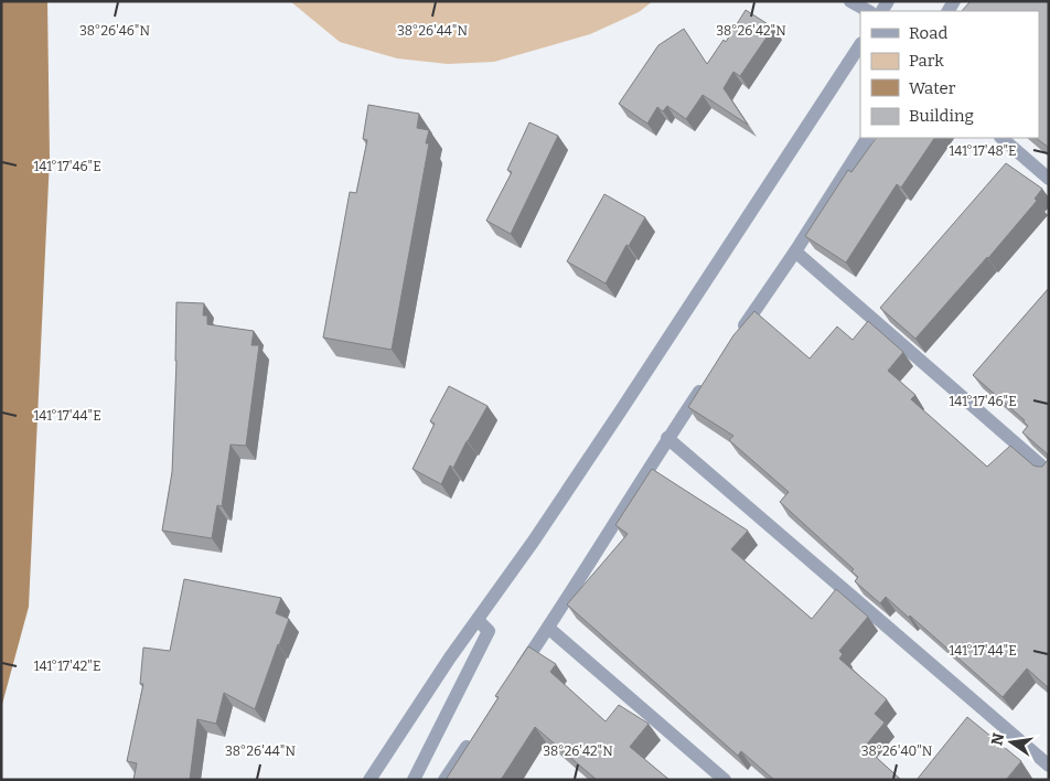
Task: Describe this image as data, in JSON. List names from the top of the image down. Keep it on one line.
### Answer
{"legend":["Road","Park","Water","Building"],"north":"left","coordinates":["38°26'46\"N","38°26'44\"N","38°26'42\"N","141°17'48\"E","141°17'46\"E","141°17'44\"E","141°17'42\"E","38°26'40\"N"]}
